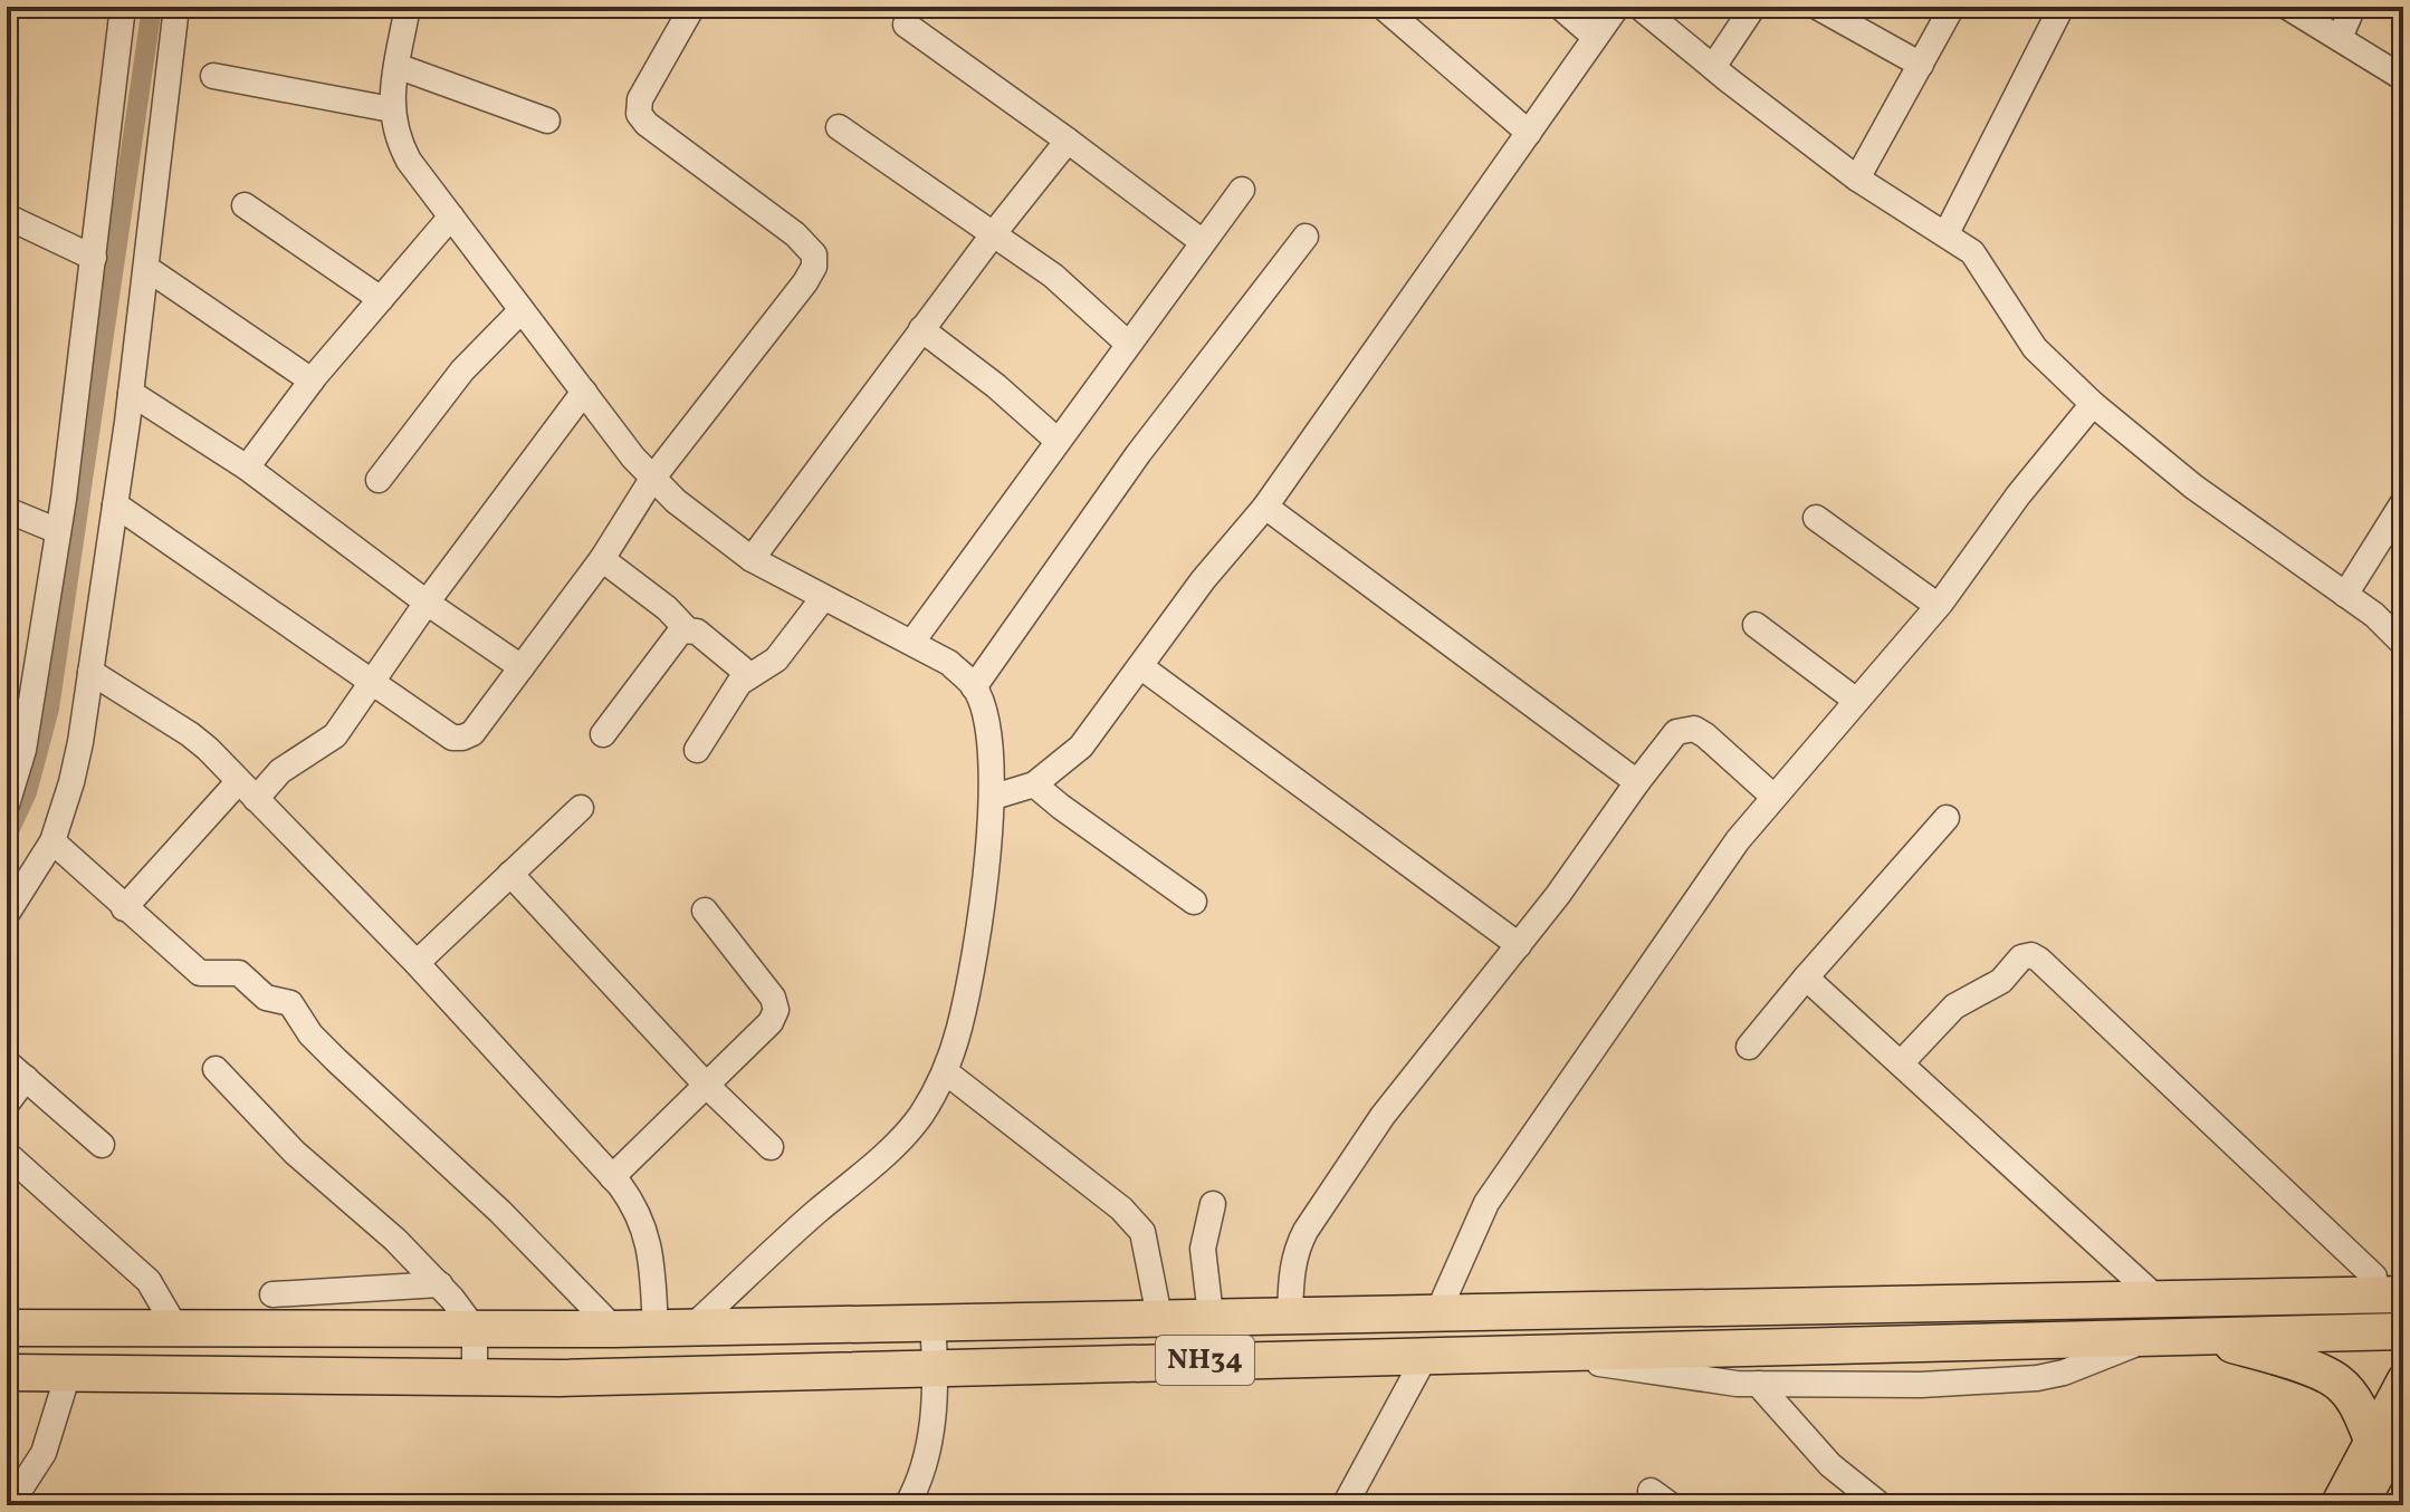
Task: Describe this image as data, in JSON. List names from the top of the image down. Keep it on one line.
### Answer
{"streets":{"highway":["NH34"]}}
